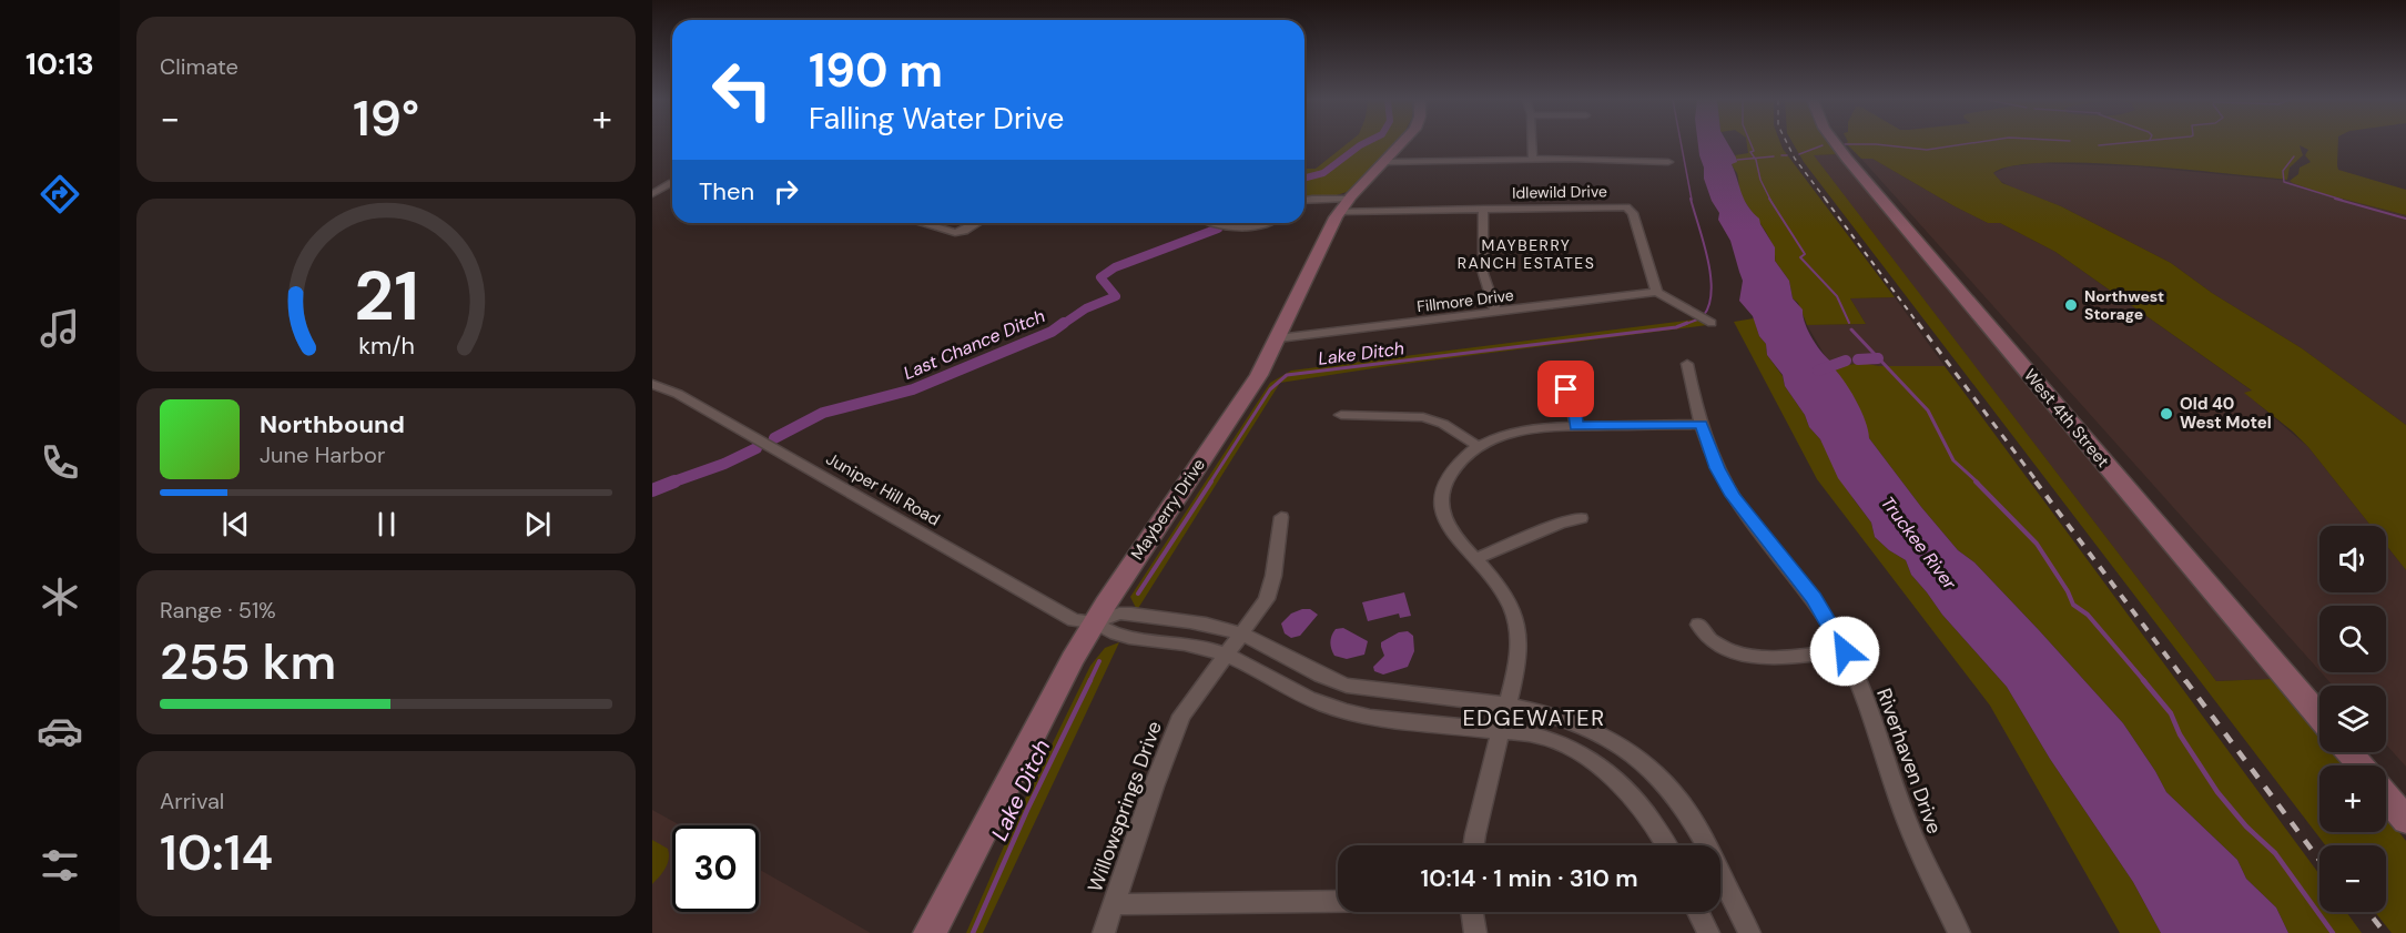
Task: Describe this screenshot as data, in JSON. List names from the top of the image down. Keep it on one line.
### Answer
{"streets":{"main road":["West 4th Street","Mayberry Drive"],"street":["Idlewild Drive","Fillmore Drive","Juniper Hill Road","Riverhaven Drive","Willowsprings Drive"]},"crossings":[["Idlewild Drive","Fillmore Drive"],["Idlewild Drive","Mayberry Drive"],["Fillmore Drive","Mayberry Drive"],["Juniper Hill Road","Mayberry Drive"],["Juniper Hill Road","Willowsprings Drive"]],"districts":["MAYBERRY RANCH ESTATES","EDGEWATER"],"water":["Last Chance Ditch","Lake Ditch","Truckee River"],"places":["Northwest Storage","Old 40 West Motel"],"page":{"tabs":"10:13","tile":["Climate",["Range · 51%","255 km"],["Arrival","10:14"]],"turn":["190 m","Falling Water Drive"],"heat":["−","19°","+"],"then":"Then","song":["Northbound","June Harbor"],"map_buttons":["+","−"],"limit":"30","trip":"10:14 · 1 min · 310 m","gauge":["21","km/h"]}}
